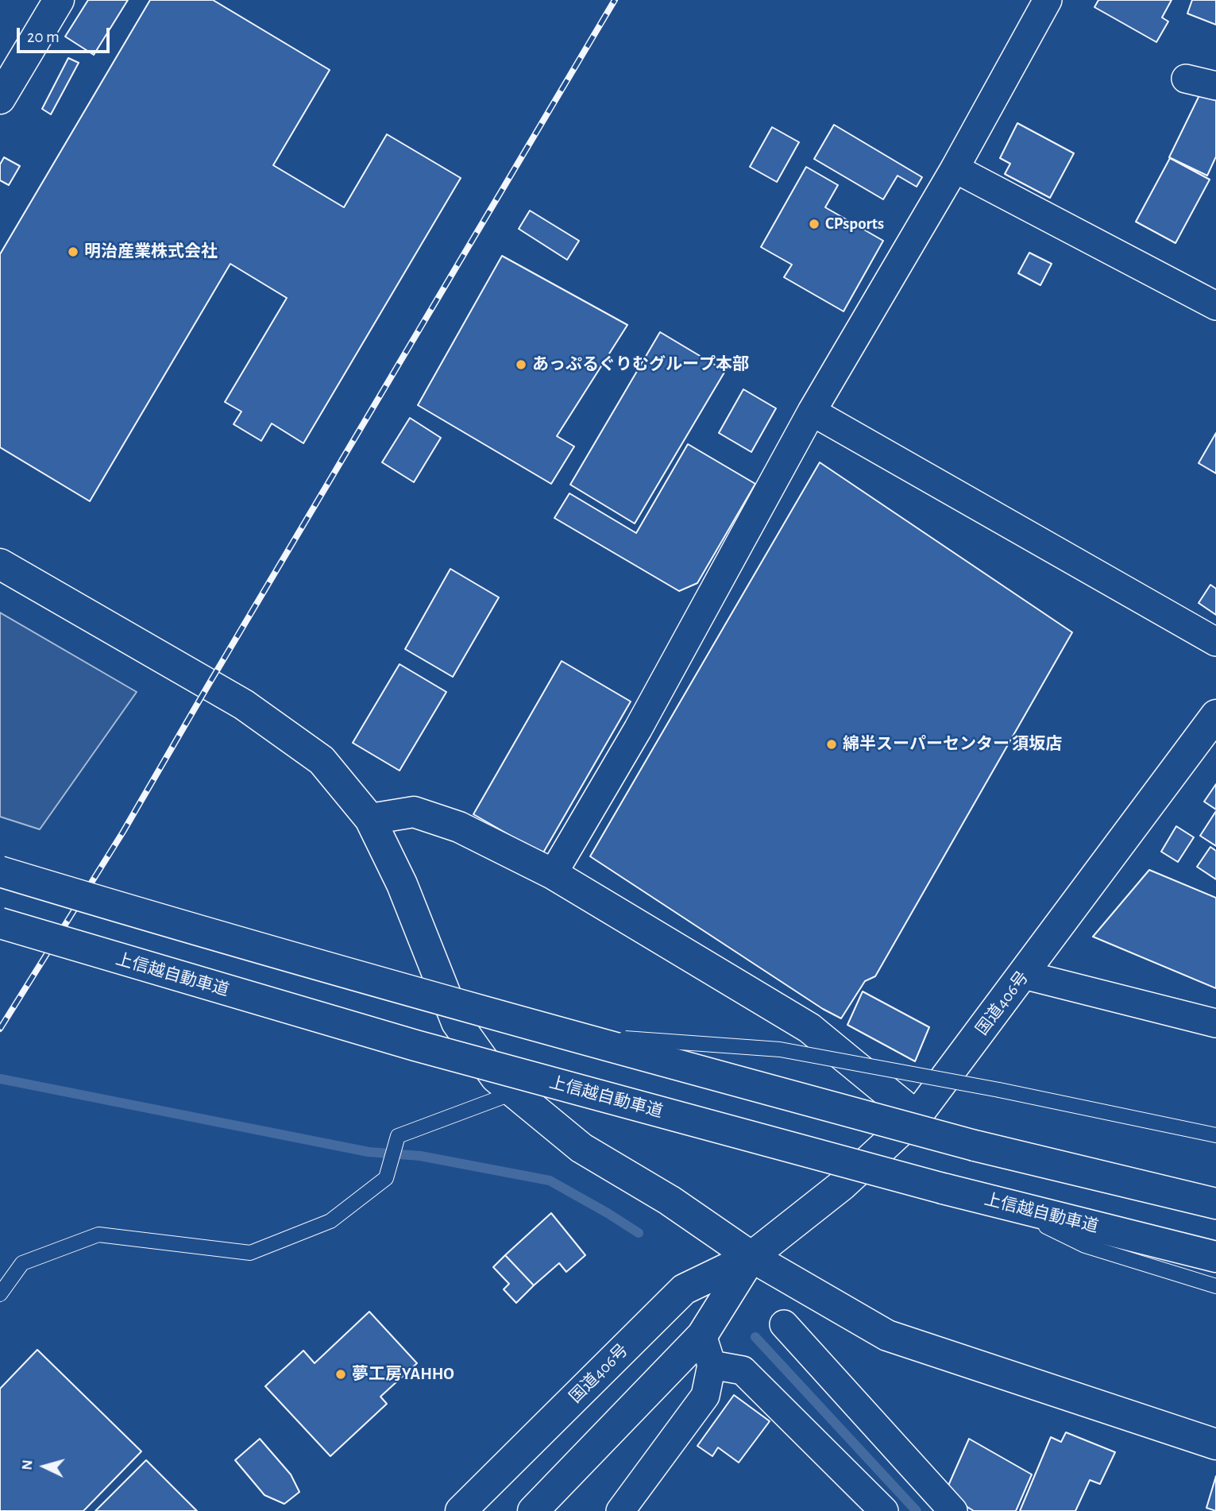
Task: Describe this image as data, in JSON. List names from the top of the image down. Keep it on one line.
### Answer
{"streets":{"main road":["上信越自動車道","国道406号"]},"places":["CPsports","明治産業株式会社","あっぷるぐりむグループ本部","綿半スーパーセンター 須坂店","夢工房YAHHO"],"scale_bar":"20 m","north":"left"}
